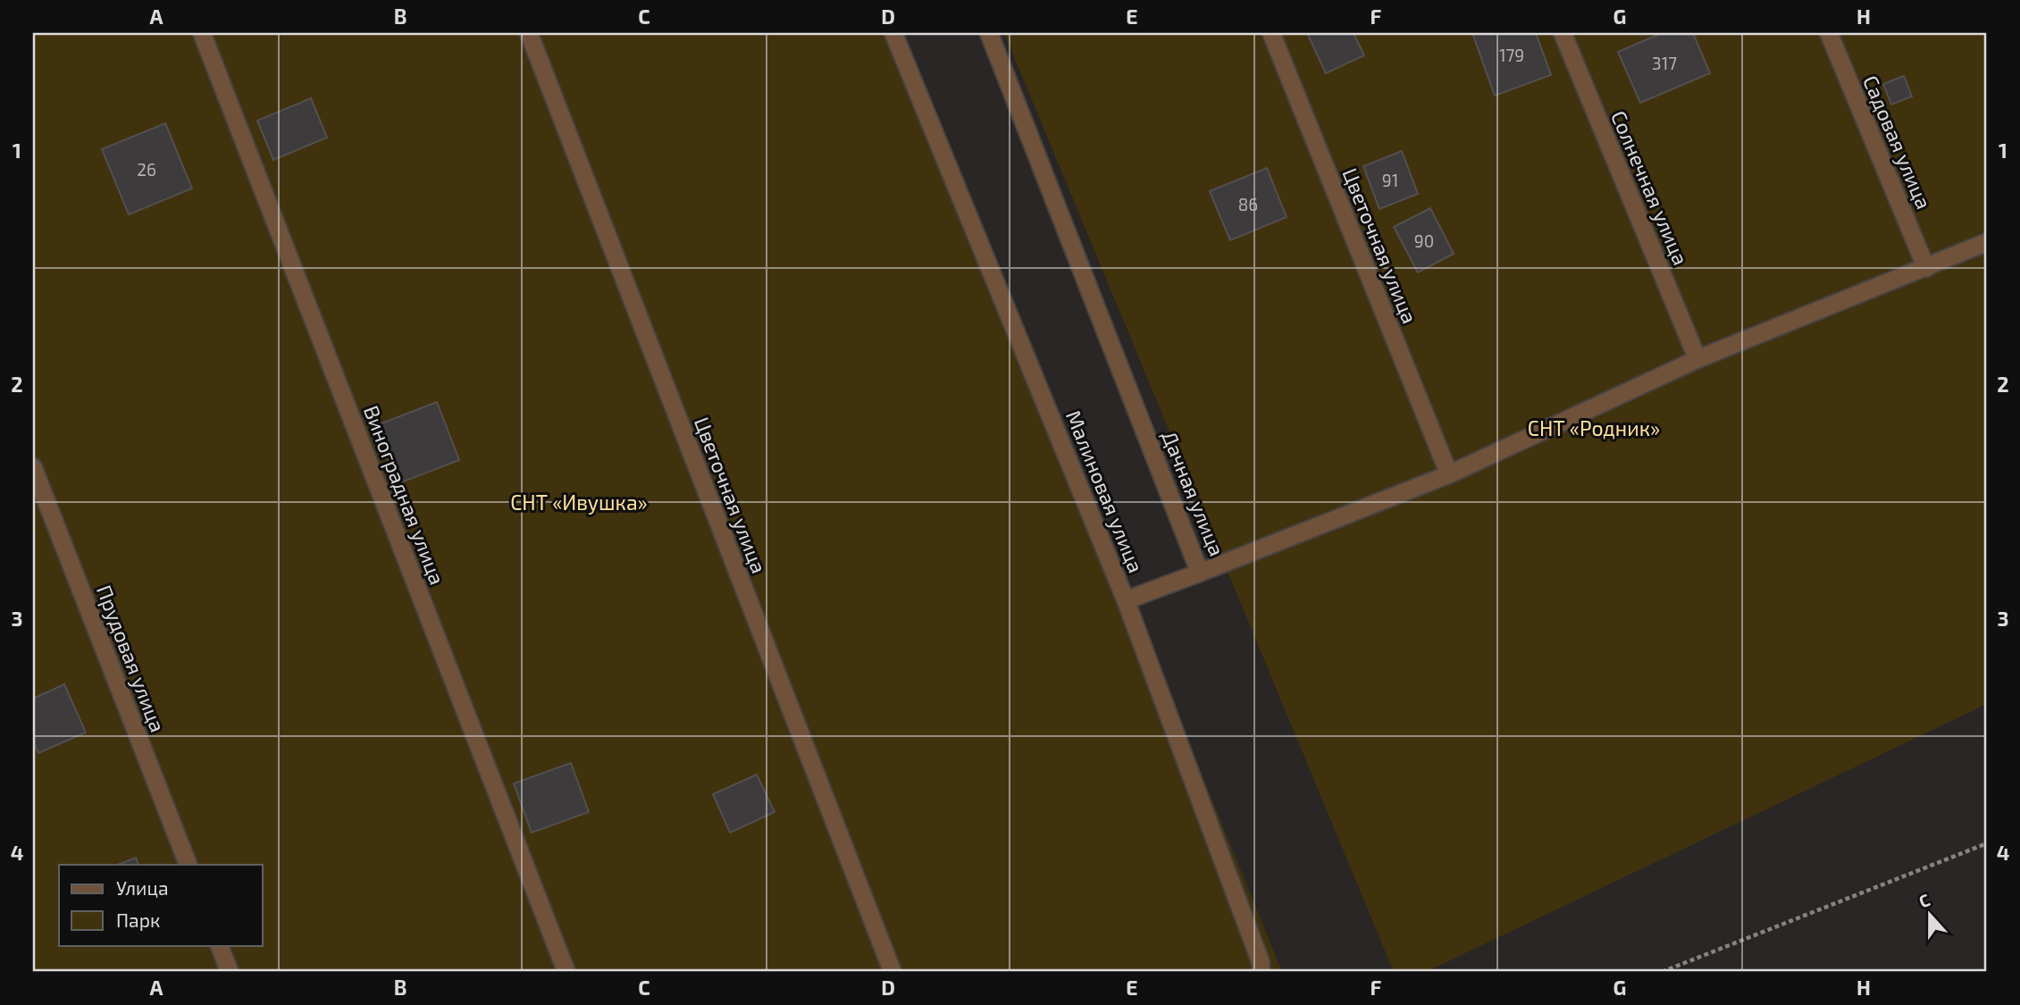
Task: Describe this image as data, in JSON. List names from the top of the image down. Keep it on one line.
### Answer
{"streets":{"street":["Садовая улица","Солнечная улица","Цветочная улица","Малиновая улица","Дачная улица","Виноградная улица","Прудовая улица"]},"crossings":[["Садовая улица","Дачная улица"],["Солнечная улица","Дачная улица"],["Цветочная улица","Дачная улица"]],"parks":["СНТ «Родник»","СНТ «Ивушка»"],"house_numbers":["179","317","26","91","86","90"],"legend":["Улица","Парк"],"north":"top","grid":{"columns":["A","B","C","D","E","F","G","H"],"rows":["1","2","3","4"]}}
